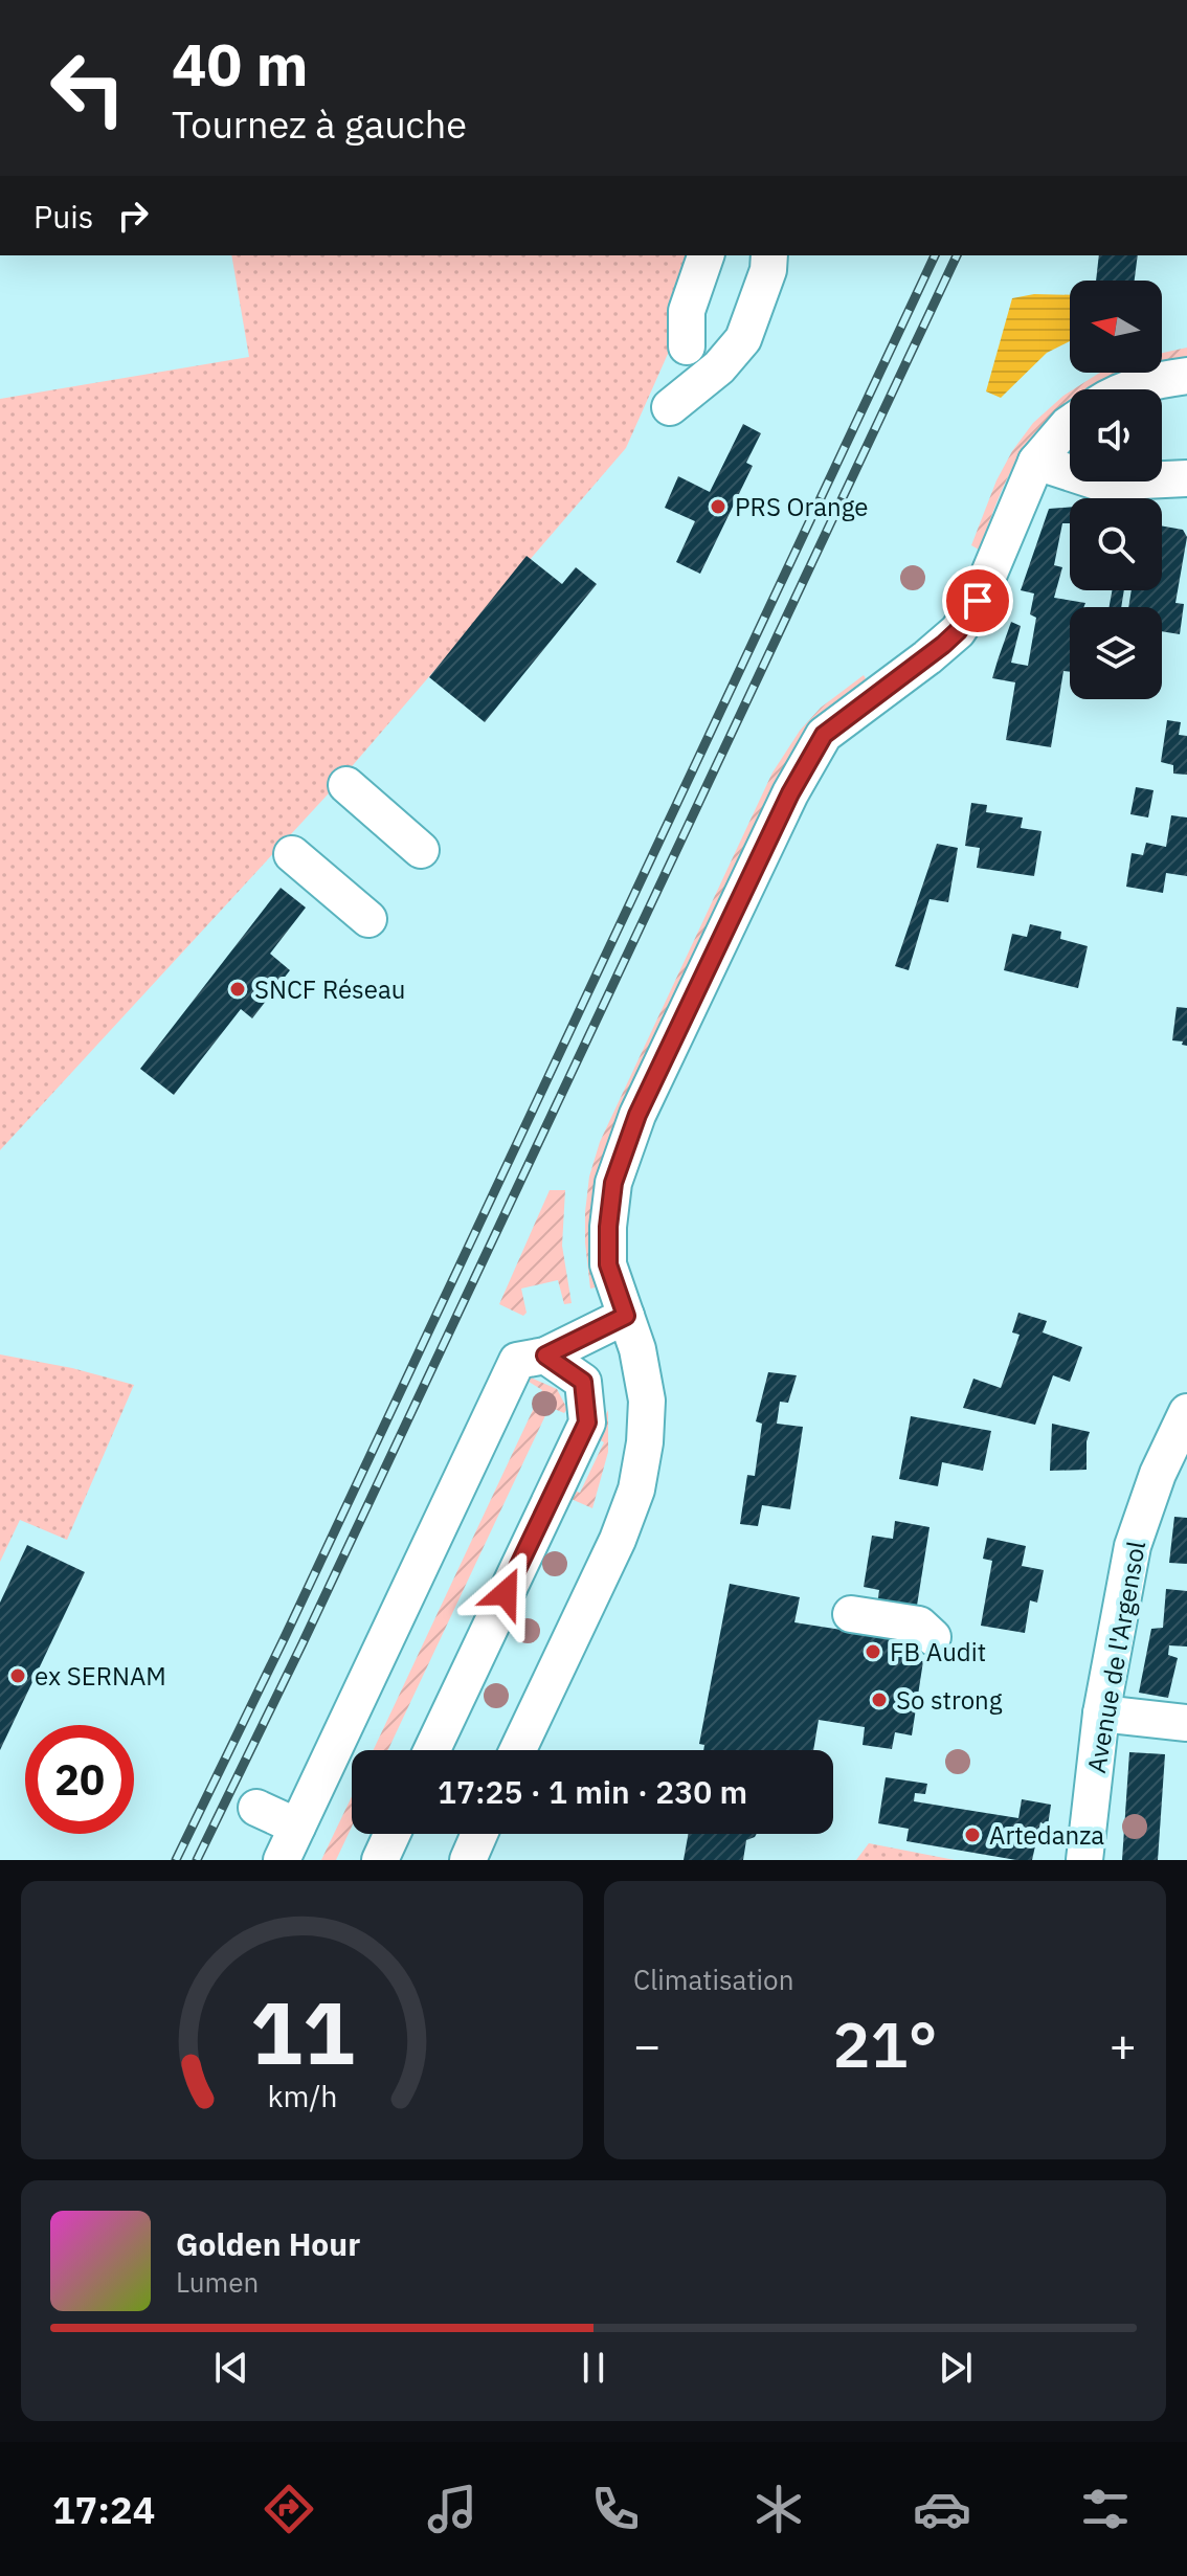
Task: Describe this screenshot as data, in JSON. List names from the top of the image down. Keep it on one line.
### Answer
{"streets":{"street":["Avenue de l'Argensol"]},"places":["PRS Orange","SNCF Réseau","FB Audit","ex SERNAM","So strong","Artedanza"],"north":"left","page":{"turn":["40 m","Tournez à gauche"],"then":"Puis","limit":"20","trip":"17:25 · 1 min · 230 m","tile":"Climatisation","heat":["−","21°","+"],"song":["Golden Hour","Lumen"],"tabs":"17:24","gauge":["11","km/h"]}}
